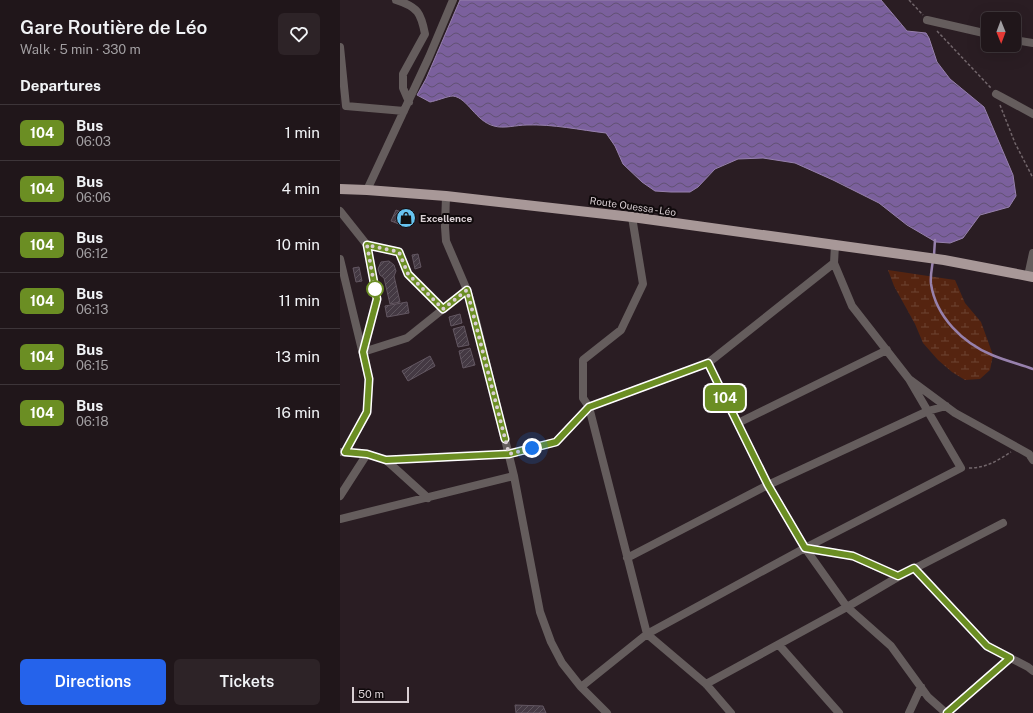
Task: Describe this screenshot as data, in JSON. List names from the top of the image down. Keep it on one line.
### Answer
{"streets":{"main road":["Route Ouessa - Léo"]},"places":{"shop":["Excellence"]},"lines":["bus line 104"],"scale_bar":"50 m","north":"bottom","page":{"heading":[["Gare Routière de Léo","Walk · 5 min · 330 m"],"Departures"],"on_map":"104","list":[{"mark":"104","name":"Bus","note":"06:03","value":"1 min"},{"mark":"104","name":"Bus","note":"06:06","value":"4 min"},{"mark":"104","name":"Bus","note":"06:12","value":"10 min"},{"mark":"104","name":"Bus","note":"06:13","value":"11 min"},{"mark":"104","name":"Bus","note":"06:15","value":"13 min"},{"mark":"104","name":"Bus","note":"06:18","value":"16 min"}],"buttons":["Directions","Tickets"],"scale":"50 m"}}
